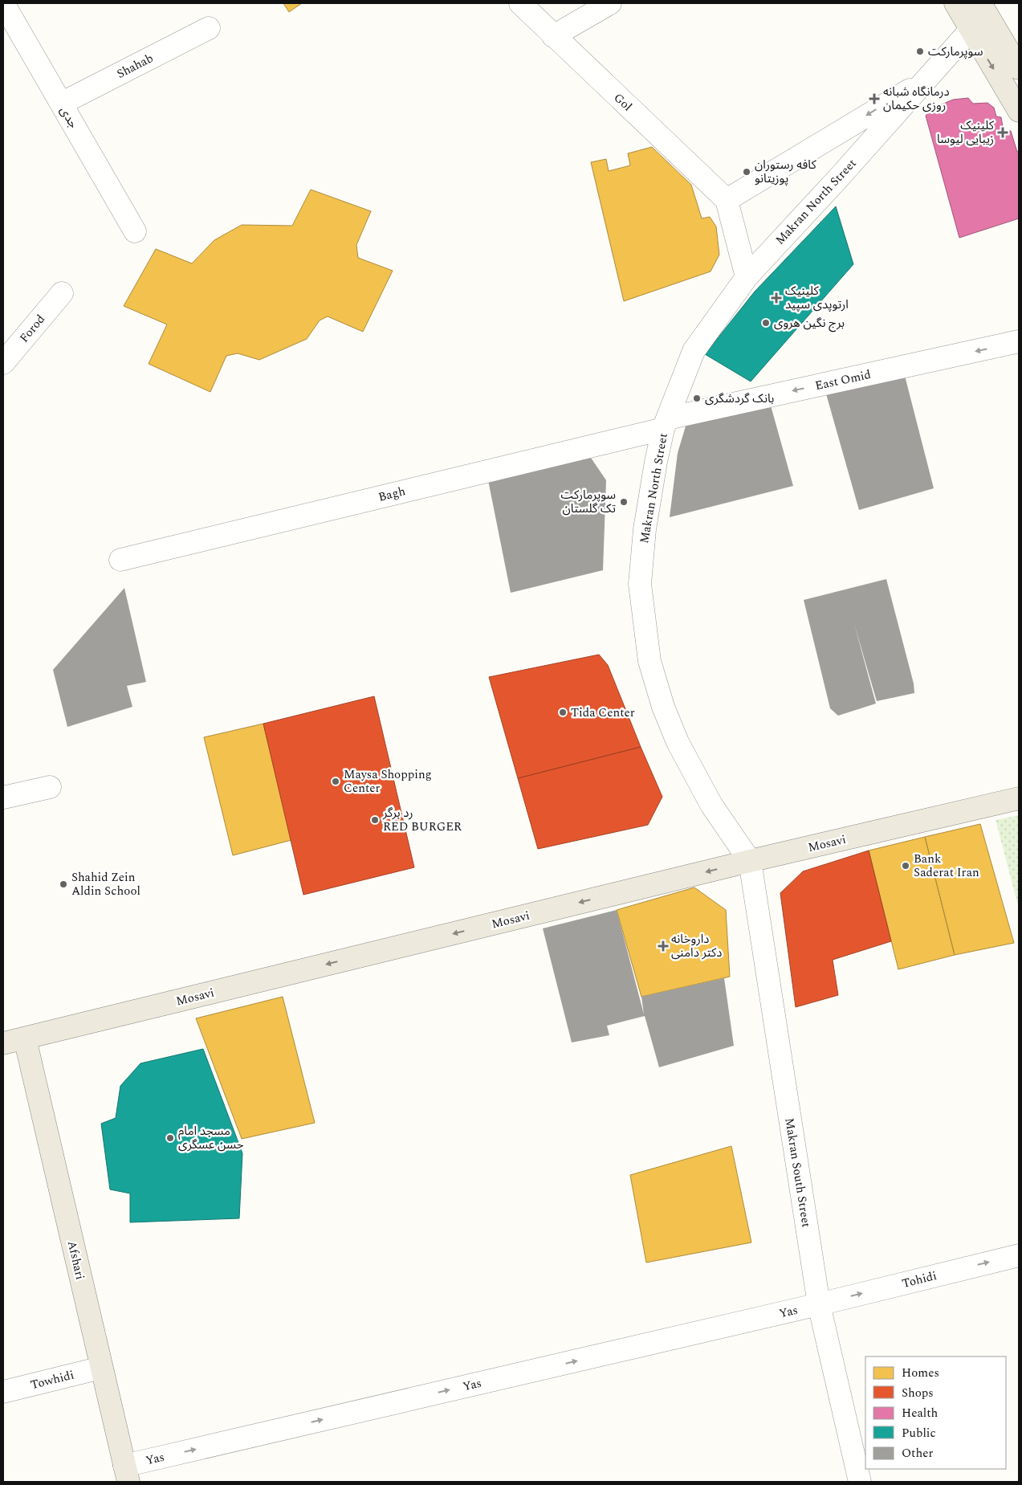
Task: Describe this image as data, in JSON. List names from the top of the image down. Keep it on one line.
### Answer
{"streets":{"main road":["Mosavi","Afshari"],"street":["Shahab","Gol","جدی","Makran North Street","Forod","East Omid","Bagh","Makran South Street","Tohidi","Yas","Towhidi"]},"crossings":[["Shahab","جدی"],["Makran North Street","East Omid"],["Makran North Street","Bagh"],["Makran North Street","Mosavi"],["Makran North Street","Makran South Street"],["East Omid","Bagh"],["Mosavi","Makran South Street"],["Mosavi","Afshari"],["Makran South Street","Tohidi"],["Makran South Street","Yas"],["Afshari","Yas"],["Afshari","Towhidi"],["Tohidi","Yas"]],"one_way":["East Omid","Mosavi","Tohidi","Yas"],"places":{"other":["سوپرمارکت","کافه رستوران پوزیتانو","برج نگین هروی","بانک گردشگری","سوپرمارکت تک گلستان","Tida Center","Maysa Shopping Center","رد برگر RED BURGER","Bank Saderat Iran","Shahid Zein Aldin School","مسجد امام حسن عسگری"],"health":["درمانگاه شبانه روزی حکیمان","کلینیک زیبایی لیوسا","کلینیک ارتوپدی سپید","داروخانه دکتر دامنی"]},"legend":["Homes","Shops","Health","Public","Other"]}
